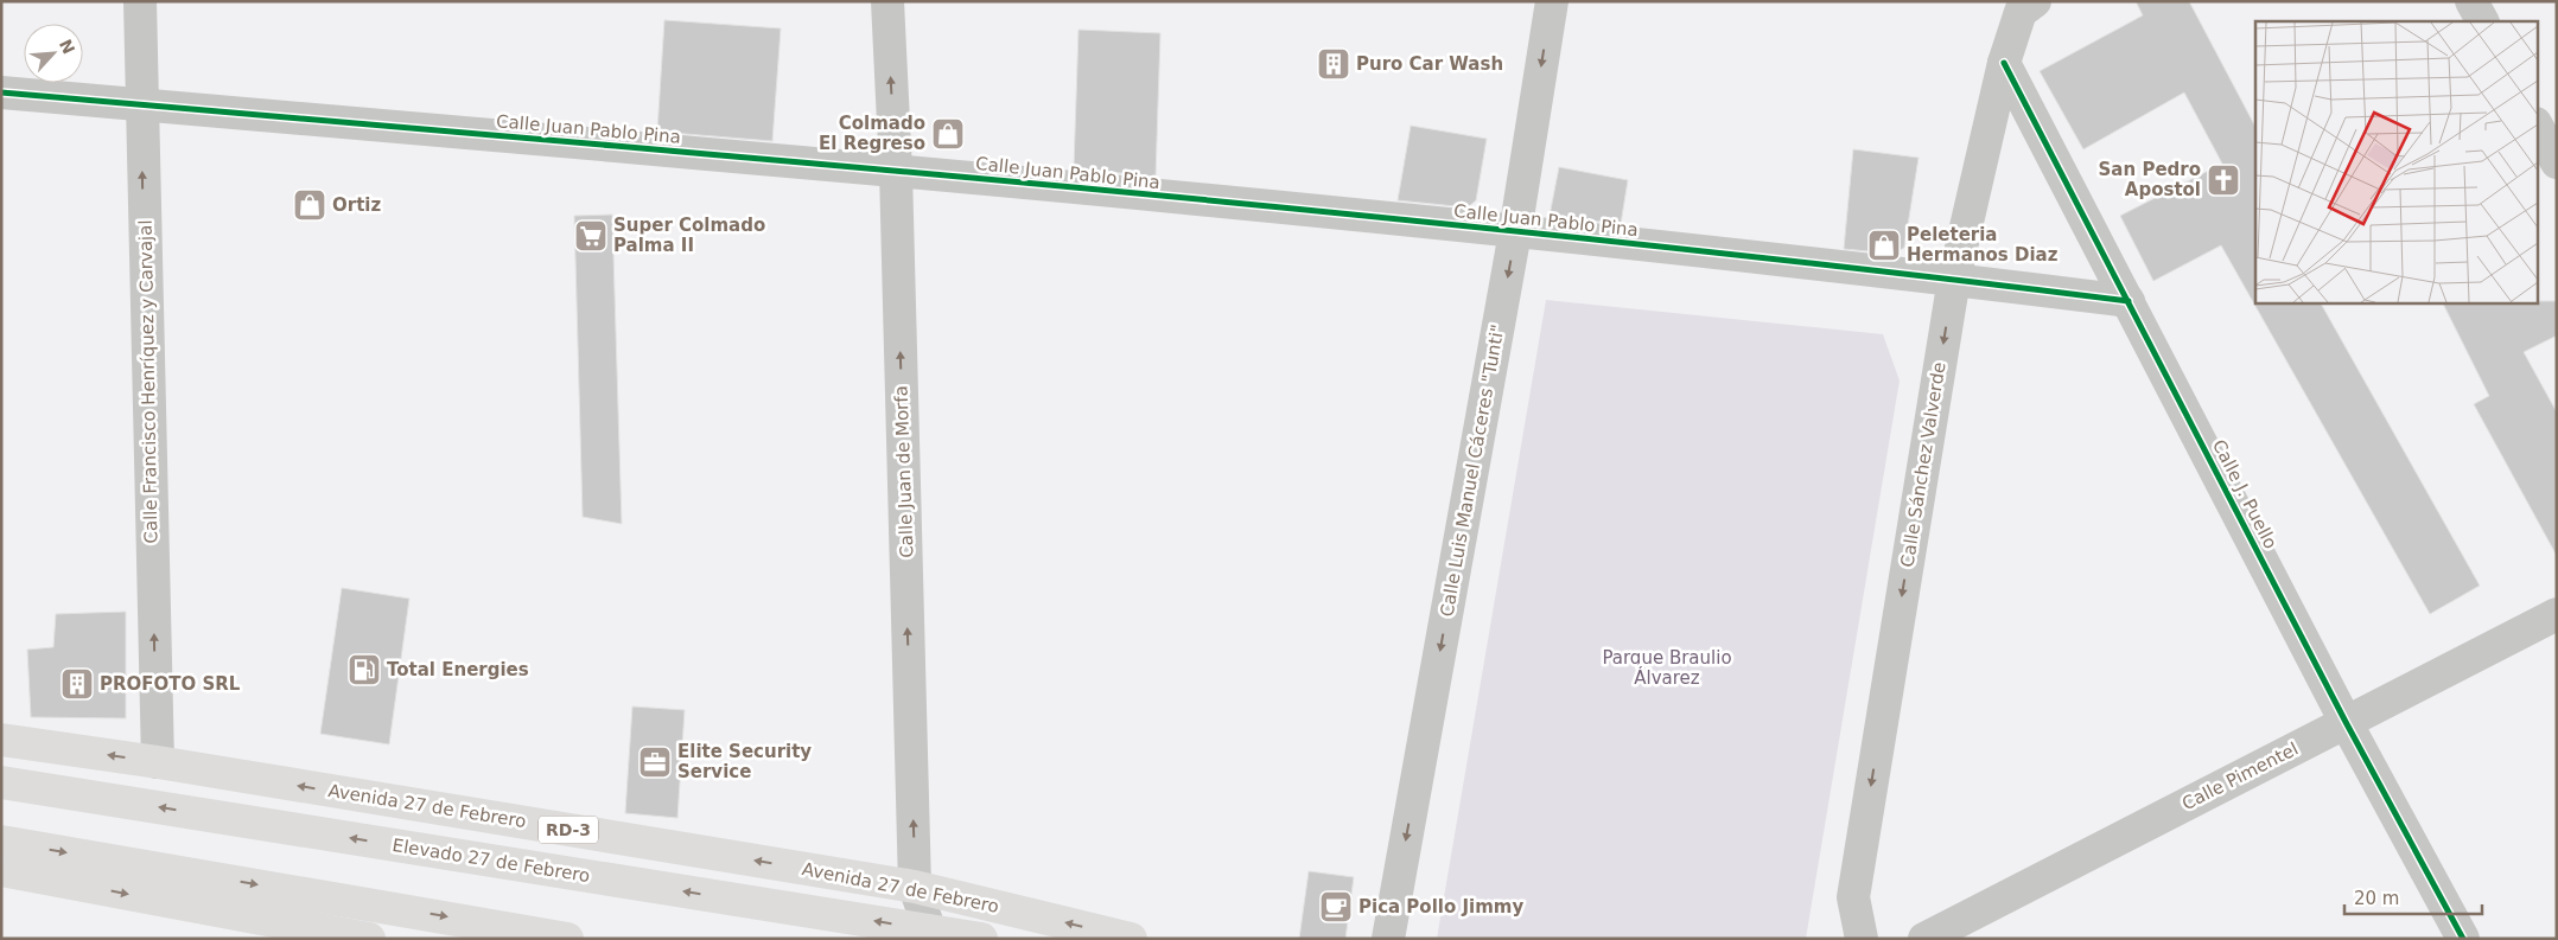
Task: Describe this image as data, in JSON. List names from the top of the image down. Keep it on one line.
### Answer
{"streets":{"main road":["Avenida 27 de Febrero","RD-3","Elevado 27 de Febrero"],"street":["Calle Juan Pablo Pina","Calle Francisco Henríquez y Carvajal","Calle Sánchez Valverde","Calle Luis Manuel Cáceres \"Tunti\"","Calle Juan de Morfa","Calle J. Puello","Calle Pimentel"]},"crossings":[["Calle Juan Pablo Pina","Calle Francisco Henríquez y Carvajal"],["Calle Juan Pablo Pina","Calle Sánchez Valverde"],["Calle Juan Pablo Pina","Calle Luis Manuel Cáceres \"Tunti\""],["Calle Juan Pablo Pina","Calle Juan de Morfa"],["Calle Juan Pablo Pina","Calle J. Puello"],["Calle Francisco Henríquez y Carvajal","Avenida 27 de Febrero"],["Calle Sánchez Valverde","Calle J. Puello"],["Calle Juan de Morfa","Avenida 27 de Febrero"],["Calle J. Puello","Calle Pimentel"]],"one_way":["Calle Francisco Henríquez y Carvajal","Calle Sánchez Valverde","Calle Luis Manuel Cáceres \"Tunti\"","Calle Juan de Morfa"],"parks":["Parque Braulio Álvarez"],"places":{"building":["Puro Car Wash","PROFOTO SRL"],"shop":["Colmado El Regreso","Ortiz","Peleteria Hermanos Diaz"],"church":["San Pedro Apostol"],"supermarket":["Super Colmado Palma II"],"fuel station":["Total Energies"],"office":["Elite Security Service"],"cafe":["Pica Pollo Jimmy"]},"scale_bar":"20 m","north":"top right"}
